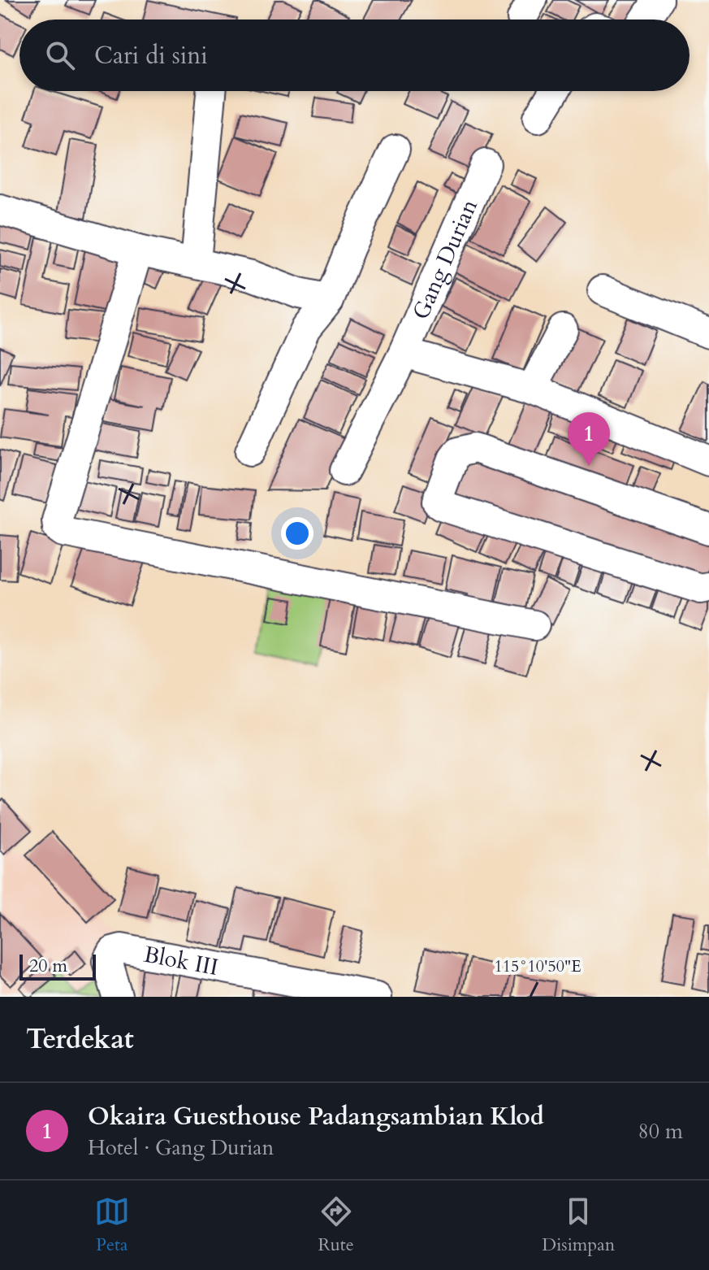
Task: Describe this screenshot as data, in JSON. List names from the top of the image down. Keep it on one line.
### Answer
{"streets":{"street":["Gang Durian","Blok III"]},"scale_bar":"20 m","page":{"search":"Cari di sini","pins":"1","scale":"20 m","heading":"Terdekat","list":[{"mark":"1","name":"Okaira Guesthouse Padangsambian Klod","note":"Hotel · Gang Durian","value":"80 m"}],"nav":["Peta","Rute","Disimpan"]},"coordinates":["115°10'50\"E"]}
